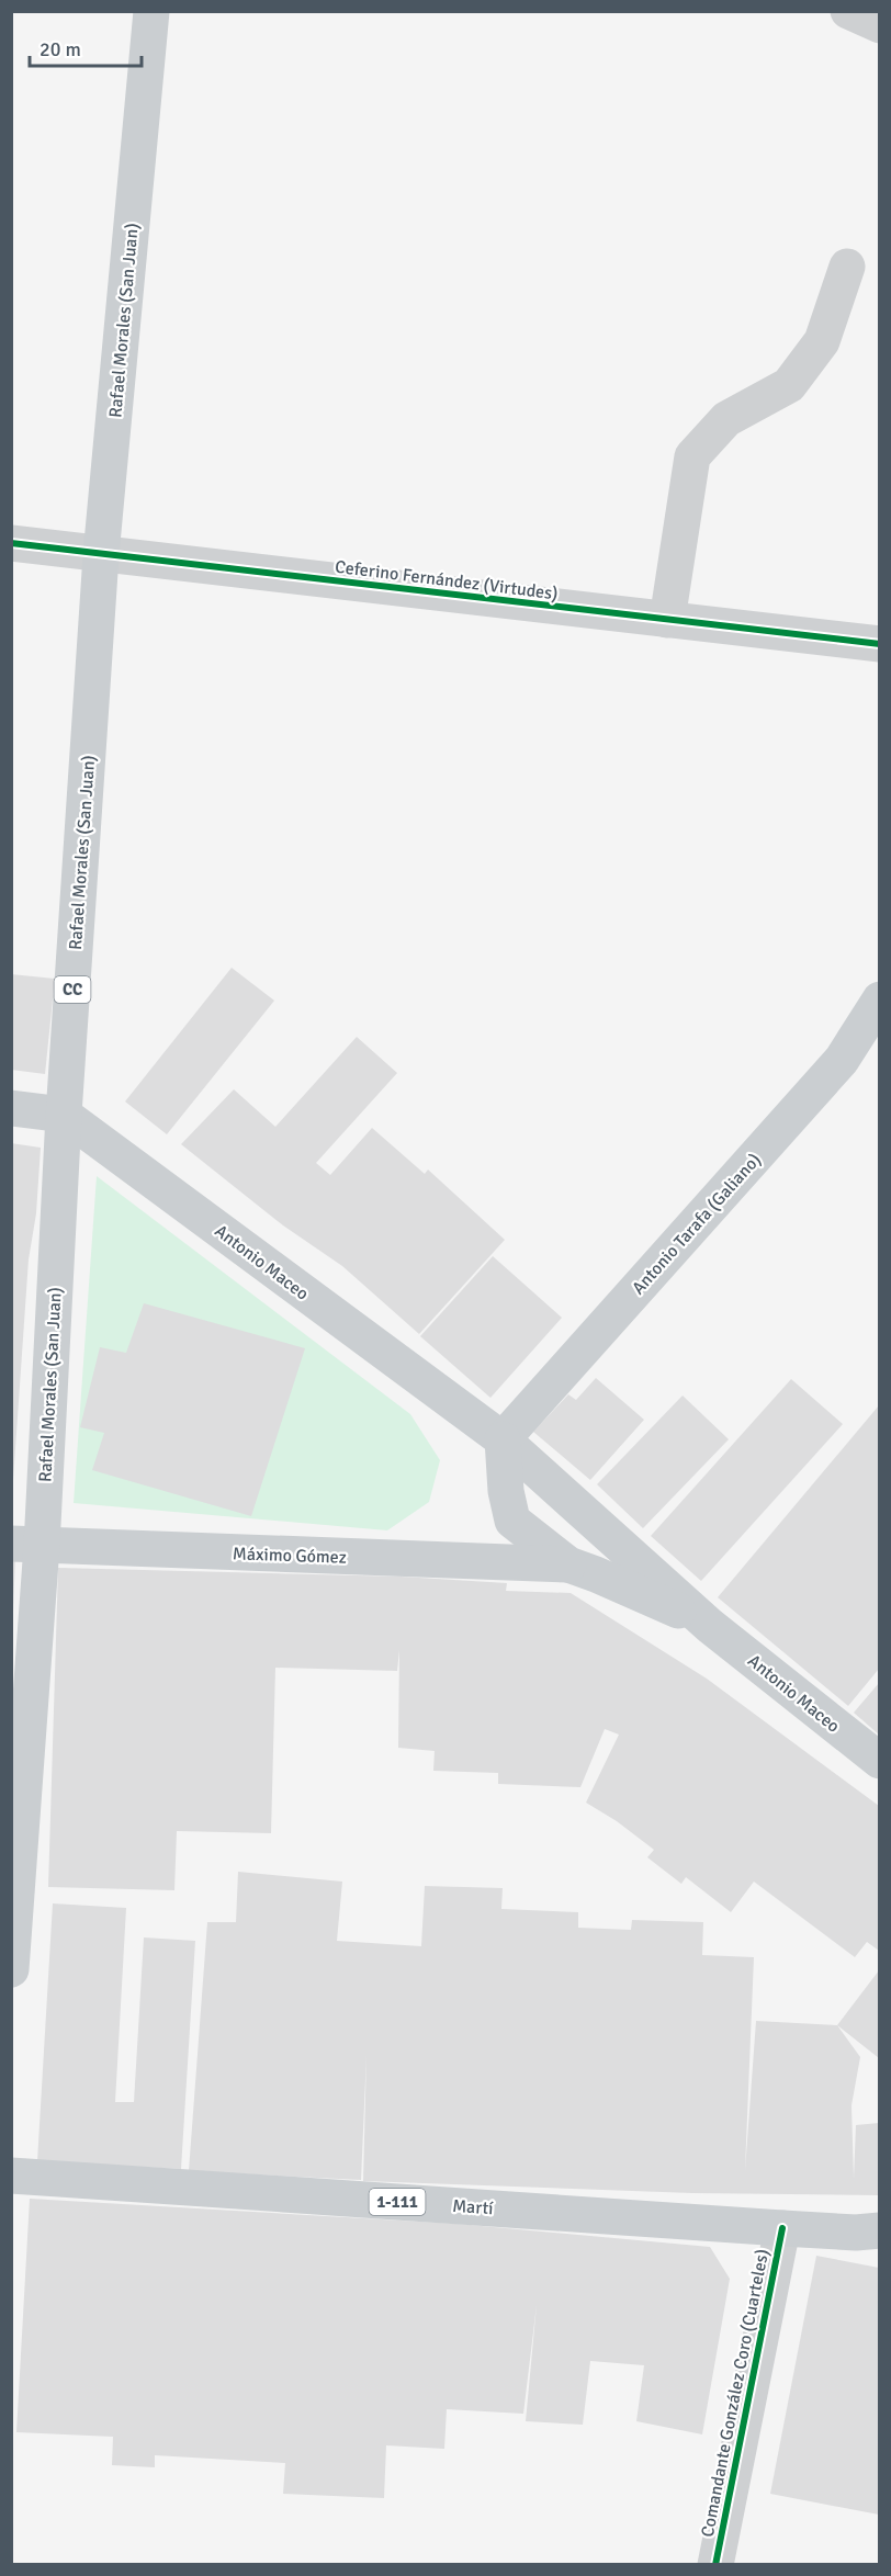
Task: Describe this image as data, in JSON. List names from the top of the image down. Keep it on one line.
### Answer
{"streets":{"main road":["Rafael Morales (San Juan)","CC","Antonio Tarafa (Galiano)","Antonio Maceo","Máximo Gómez","1-111","Martí"],"street":["Ceferino Fernández (Virtudes)","Comandante González Coro (Cuarteles)"]},"crossings":[["Rafael Morales (San Juan)","Ceferino Fernández (Virtudes)"],["Rafael Morales (San Juan)","Antonio Maceo"],["Rafael Morales (San Juan)","Máximo Gómez"],["Antonio Tarafa (Galiano)","Antonio Maceo"],["Antonio Maceo","Máximo Gómez"],["Martí","Comandante González Coro (Cuarteles)"]],"scale_bar":"20 m"}
